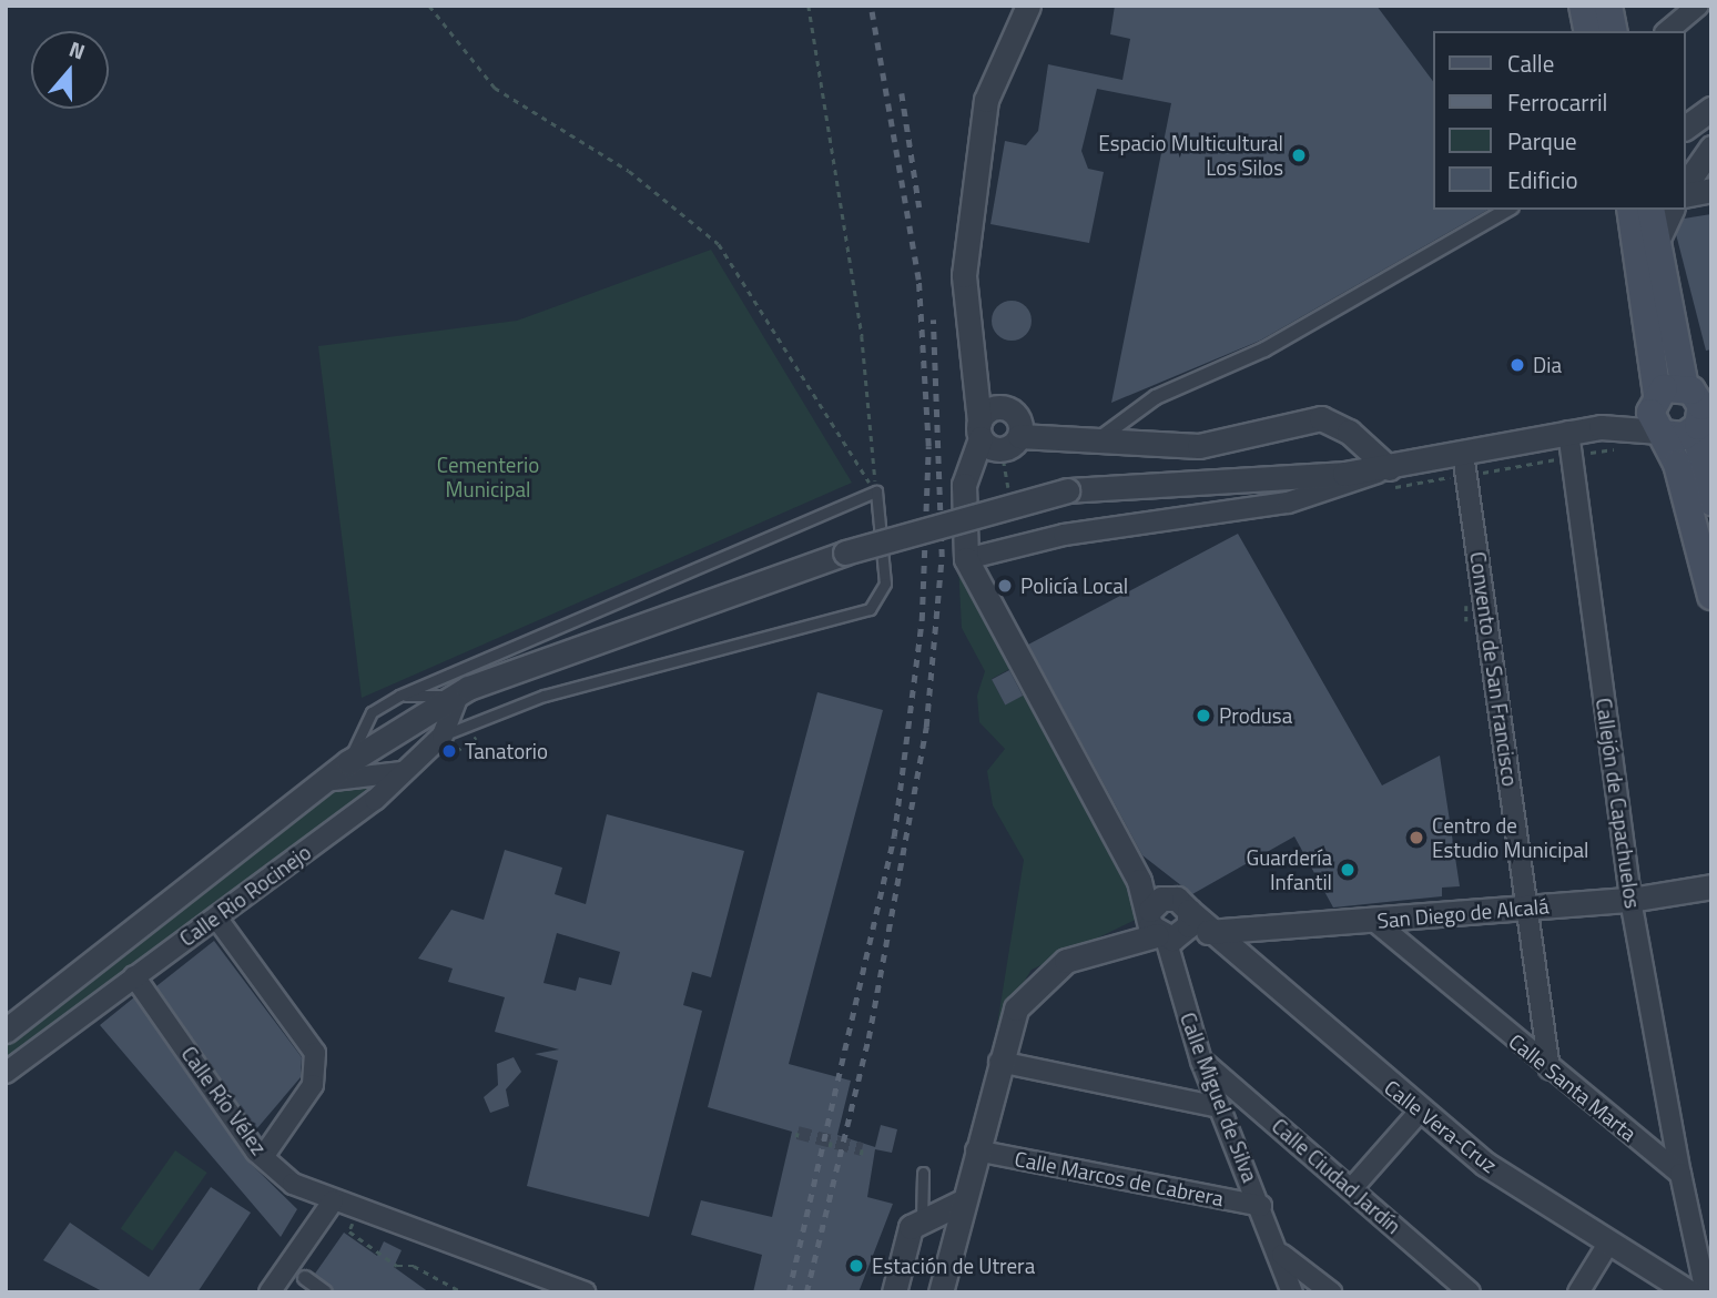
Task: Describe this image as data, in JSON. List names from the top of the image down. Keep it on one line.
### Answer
{"streets":{"street":["Convento de San Francisco","Callejón de Capachuelos","Calle Rio Rocinejo","San Diego de Alcalá","Calle Santa Marta","Calle Miguel de Silva","Calle Río Vélez","Calle Vera-Cruz","Calle Ciudad Jardín","Calle Marcos de Cabrera"]},"crossings":[["Convento de San Francisco","San Diego de Alcalá"],["Convento de San Francisco","Calle Santa Marta"],["Callejón de Capachuelos","San Diego de Alcalá"],["Callejón de Capachuelos","Calle Santa Marta"],["Calle Rio Rocinejo","Calle Río Vélez"],["San Diego de Alcalá","Calle Santa Marta"],["San Diego de Alcalá","Calle Miguel de Silva"],["San Diego de Alcalá","Calle Vera-Cruz"],["San Diego de Alcalá","Calle Marcos de Cabrera"],["Calle Miguel de Silva","Calle Ciudad Jardín"],["Calle Miguel de Silva","Calle Marcos de Cabrera"]],"parks":["Cementerio Municipal"],"places":["Espacio Multicultural Los Silos","Dia","Policía Local","Produsa","Tanatorio","Centro de Estudio Municipal","Guardería Infantil","Estación de Utrera"],"legend":["Calle","Ferrocarril","Parque","Edificio"],"north":"top"}
